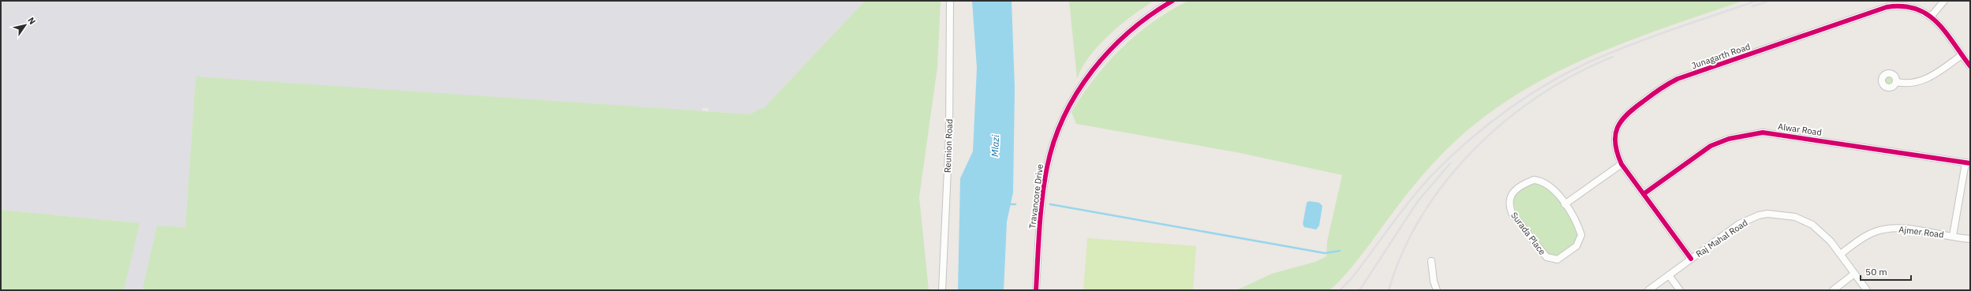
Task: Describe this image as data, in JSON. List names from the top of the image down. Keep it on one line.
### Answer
{"streets":{"street":["Junagarth Road","Alwar Road","Reunion Road","Travancore Drive","Ajmer Road","Surada Place","Raj Mahal Road"]},"crossings":[["Junagarth Road","Alwar Road"],["Junagarth Road","Raj Mahal Road"],["Ajmer Road","Raj Mahal Road"]],"water":["Mlazi"],"scale_bar":"50 m","north":"top right"}
